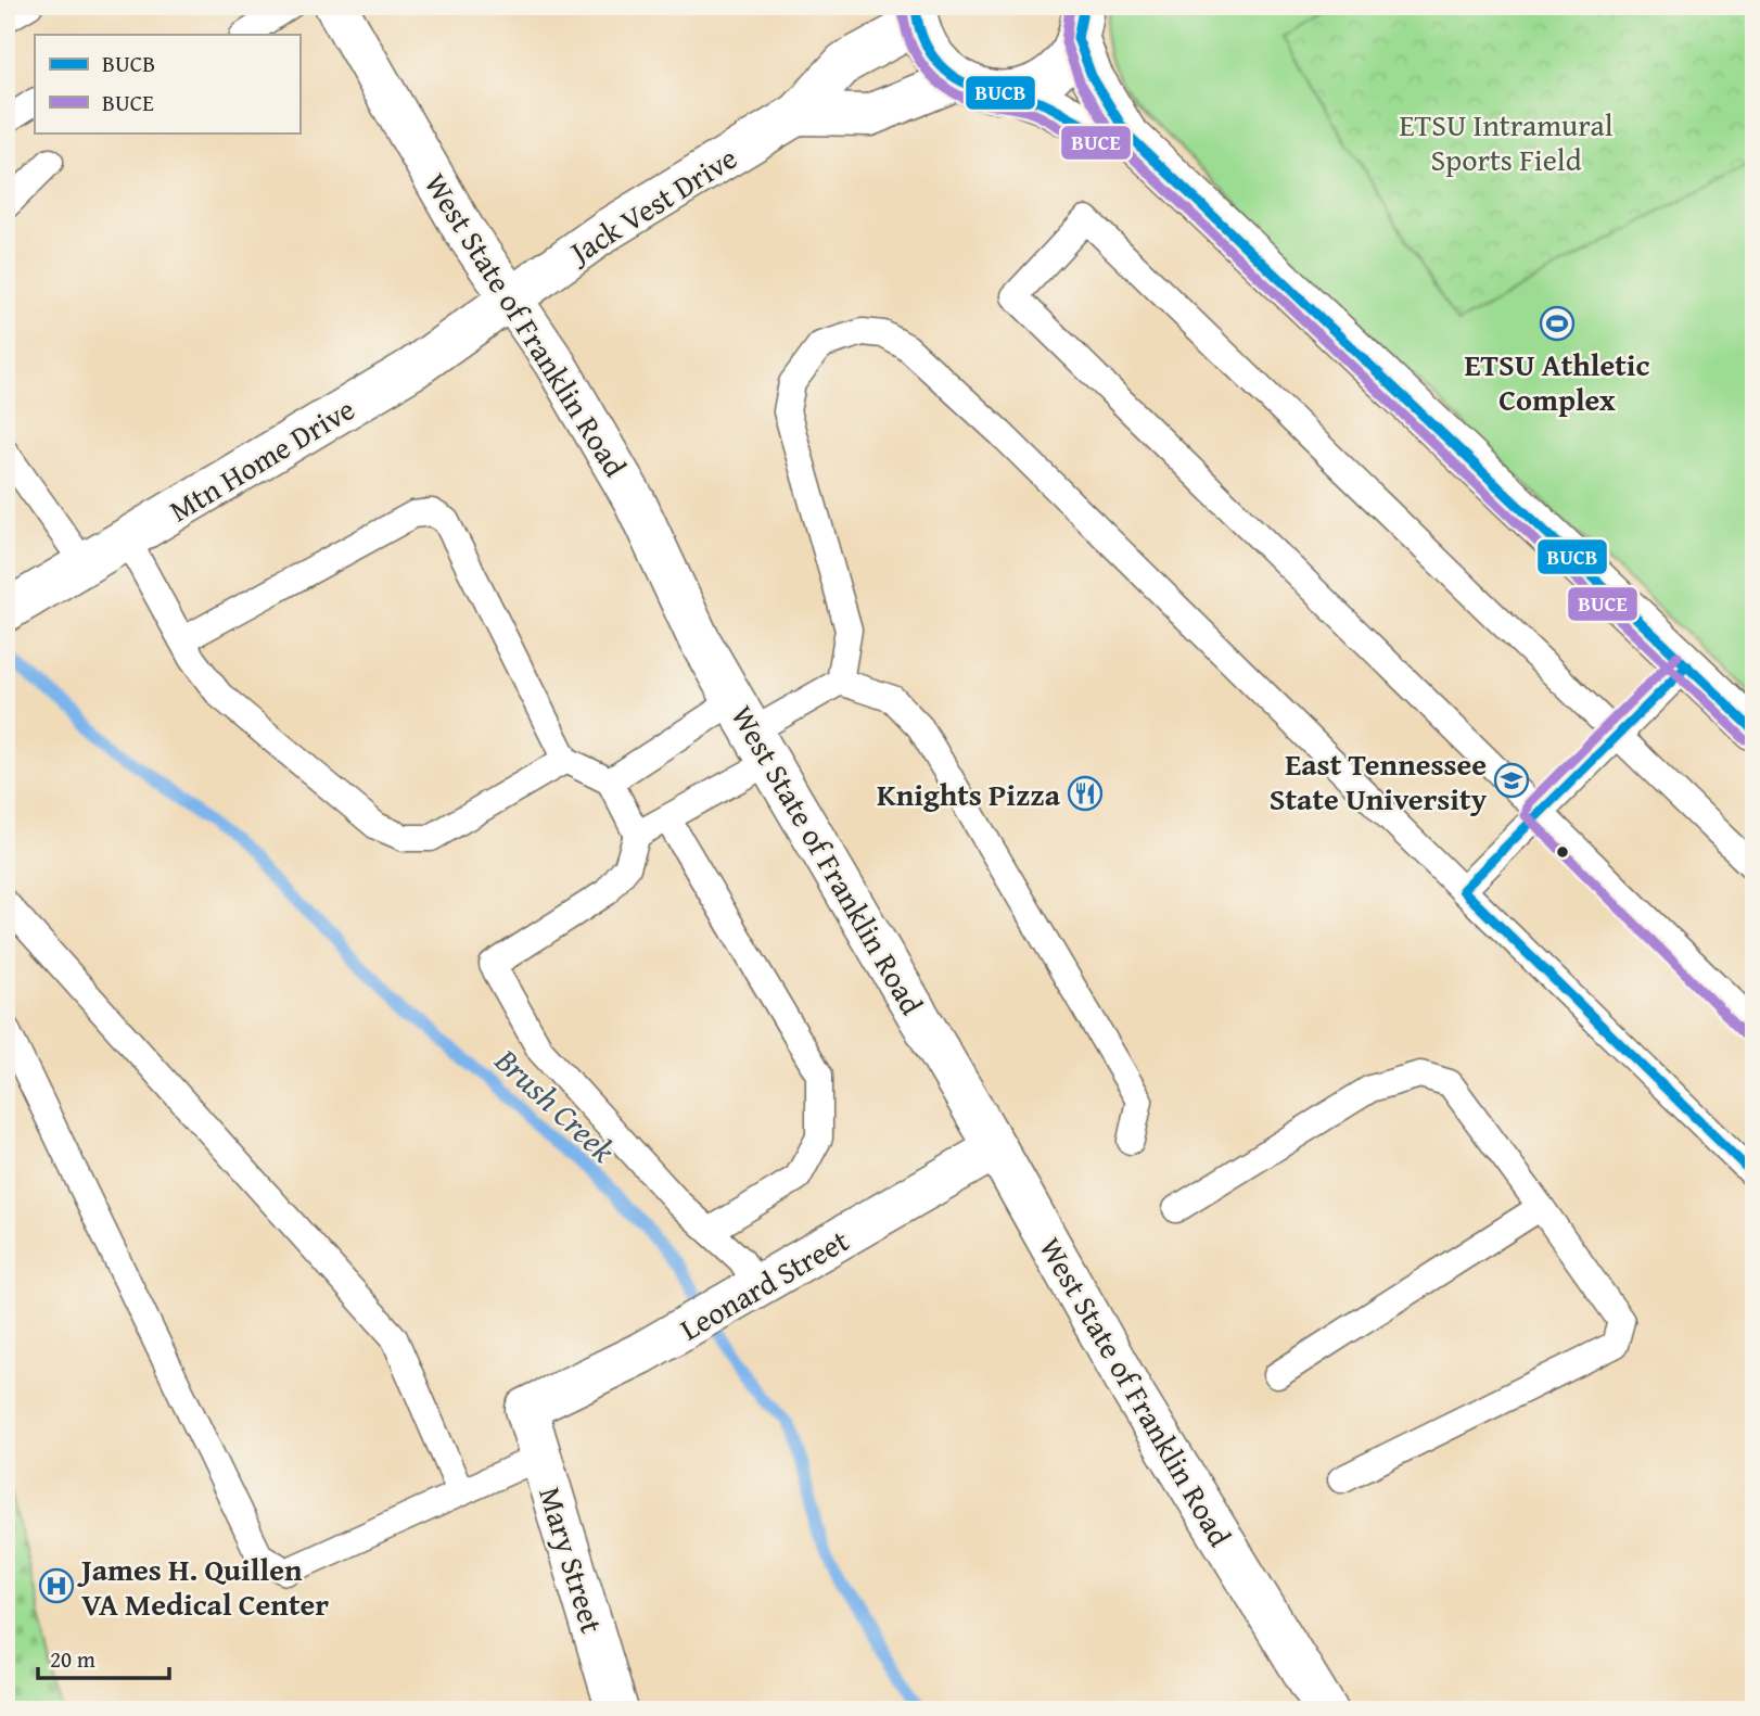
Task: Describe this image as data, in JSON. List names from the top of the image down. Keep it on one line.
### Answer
{"streets":{"main road":["Jack Vest Drive","West State of Franklin Road","Mtn Home Drive","Leonard Street","Mary Street"]},"crossings":[["Jack Vest Drive","West State of Franklin Road"],["Jack Vest Drive","Mtn Home Drive"],["West State of Franklin Road","Mtn Home Drive"],["West State of Franklin Road","Leonard Street"],["Leonard Street","Mary Street"]],"water":["Brush Creek"],"parks":["ETSU Intramural Sports Field"],"places":{"sports":["ETSU Athletic Complex"],"school or university":["East Tennessee State University"],"restaurant":["Knights Pizza"],"hospital":["James H. Quillen VA Medical Center"]},"lines":["transit line BUCB","transit line BUCE"],"legend":["BUCB","BUCE"],"scale_bar":"20 m"}
